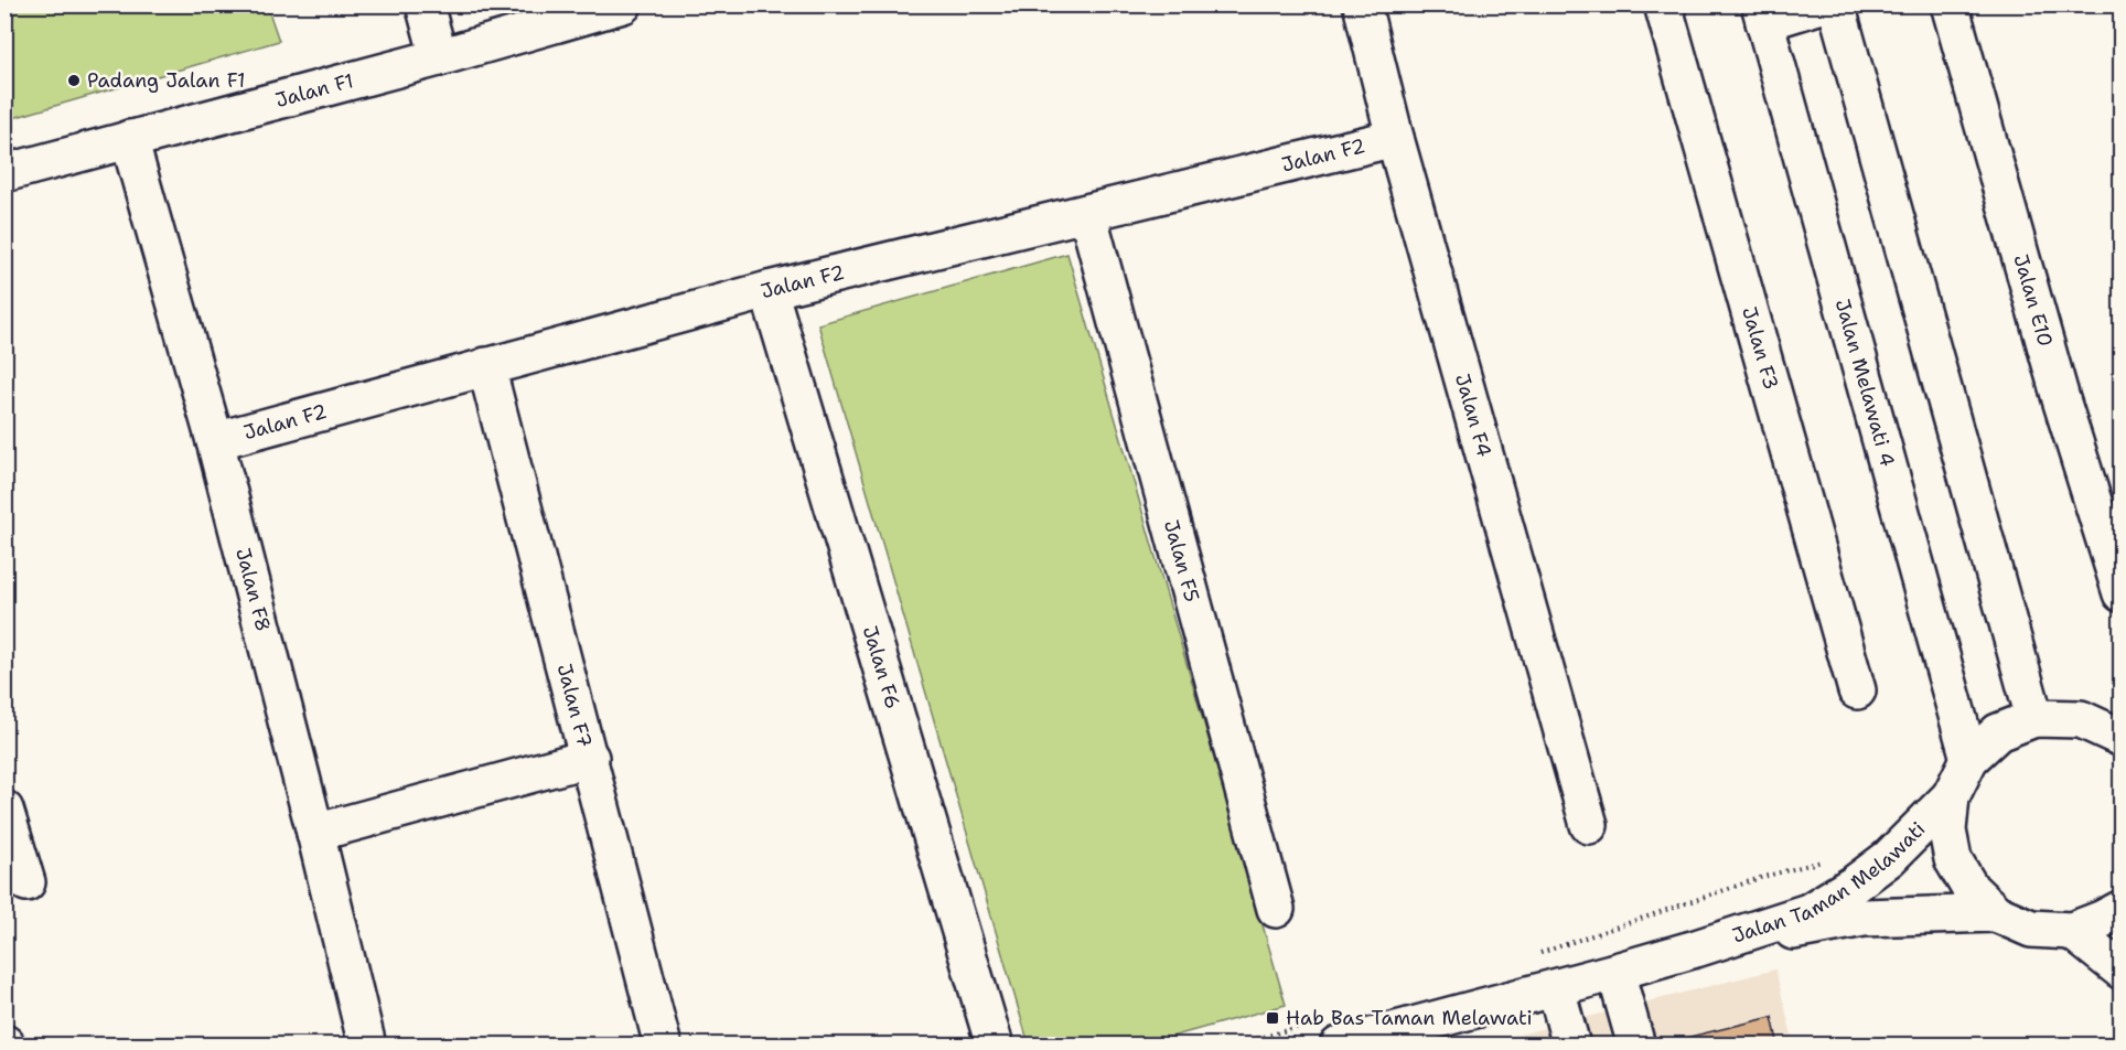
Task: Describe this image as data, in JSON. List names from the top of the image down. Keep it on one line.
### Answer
{"streets":{"street":["Jalan F1","Jalan F2","Jalan E10","Jalan F3","Jalan Melawati 4","Jalan F4","Jalan F5","Jalan F8","Jalan F6","Jalan F7","Jalan Taman Melawati"]},"crossings":[["Jalan F1","Jalan F8"],["Jalan F2","Jalan F4"],["Jalan F2","Jalan F5"],["Jalan F2","Jalan F8"],["Jalan F2","Jalan F6"],["Jalan F2","Jalan F7"]],"places":{"other":["Padang Jalan F1"],"transit":["Hab Bas Taman Melawati"]}}
